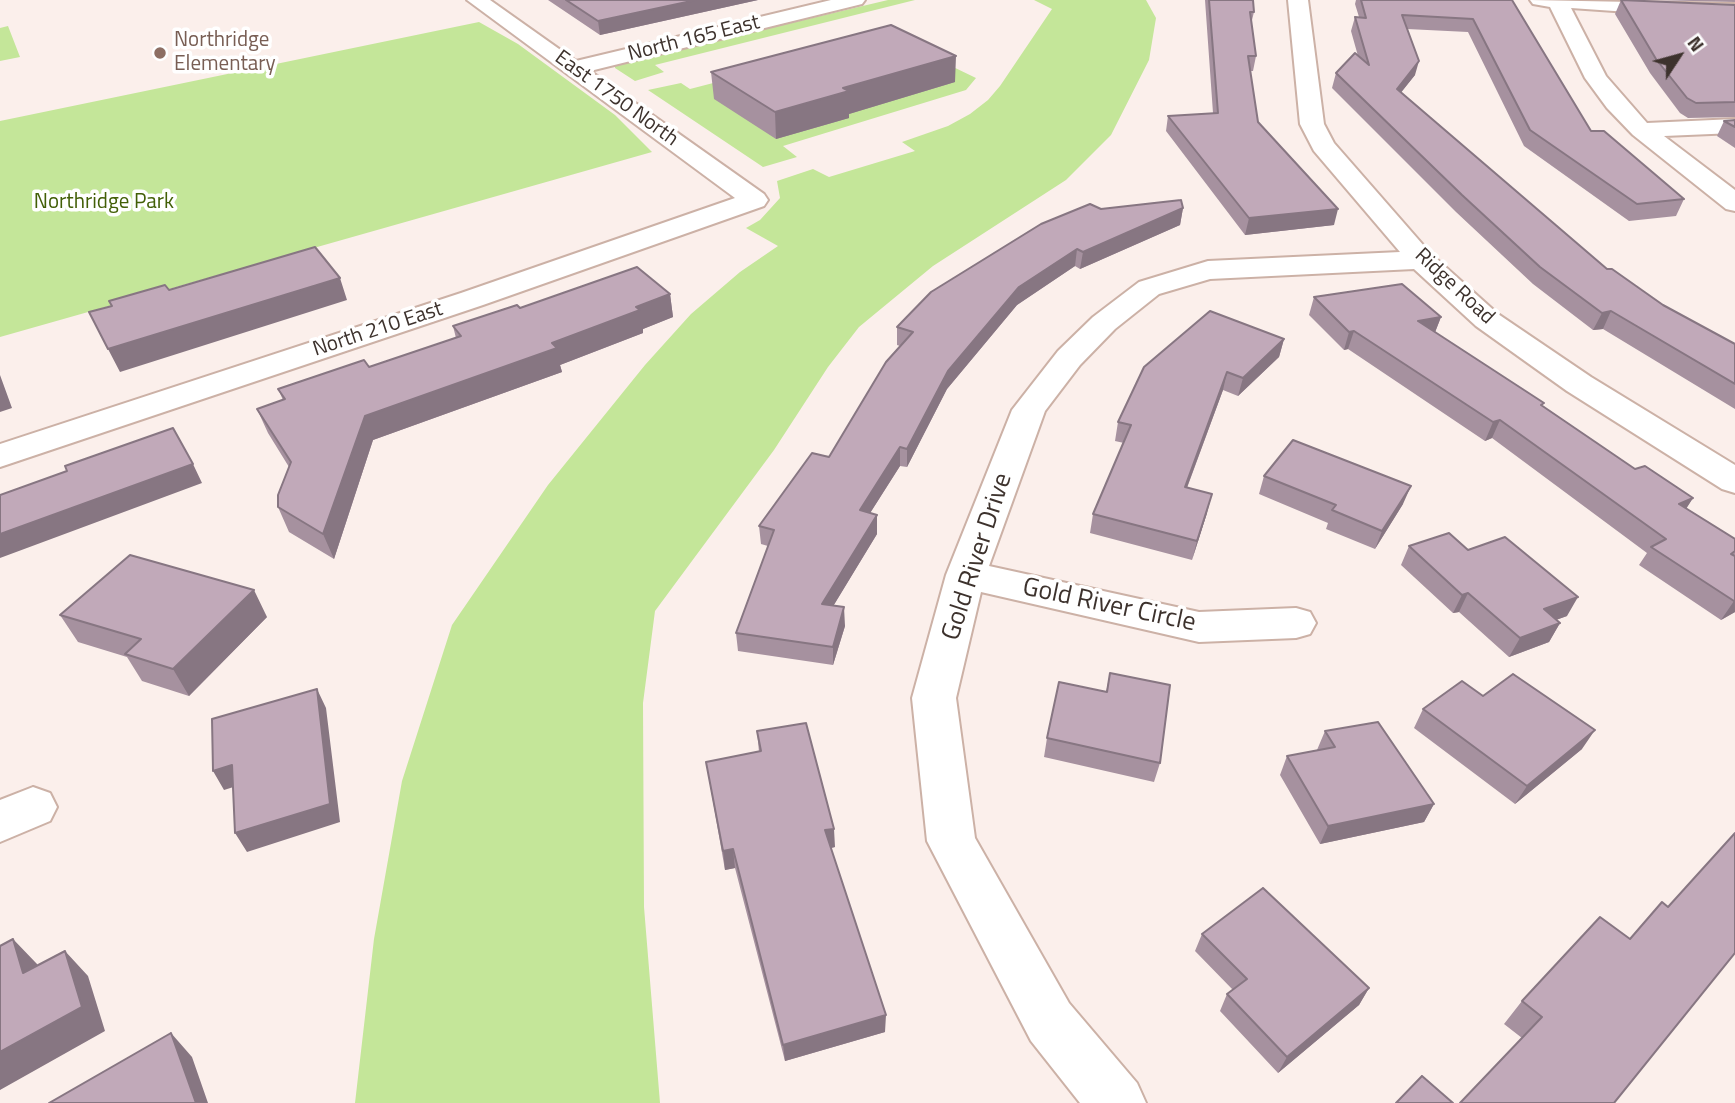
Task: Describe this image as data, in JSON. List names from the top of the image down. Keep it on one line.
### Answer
{"streets":{"street":["North 165 East","East 1750 North","Ridge Road","North 210 East","Gold River Drive","Gold River Circle"]},"crossings":[["North 165 East","East 1750 North"],["East 1750 North","North 210 East"],["Ridge Road","Gold River Drive"],["Gold River Drive","Gold River Circle"]],"parks":["Northridge Park"],"places":["Northridge Elementary"],"north":"top right"}
